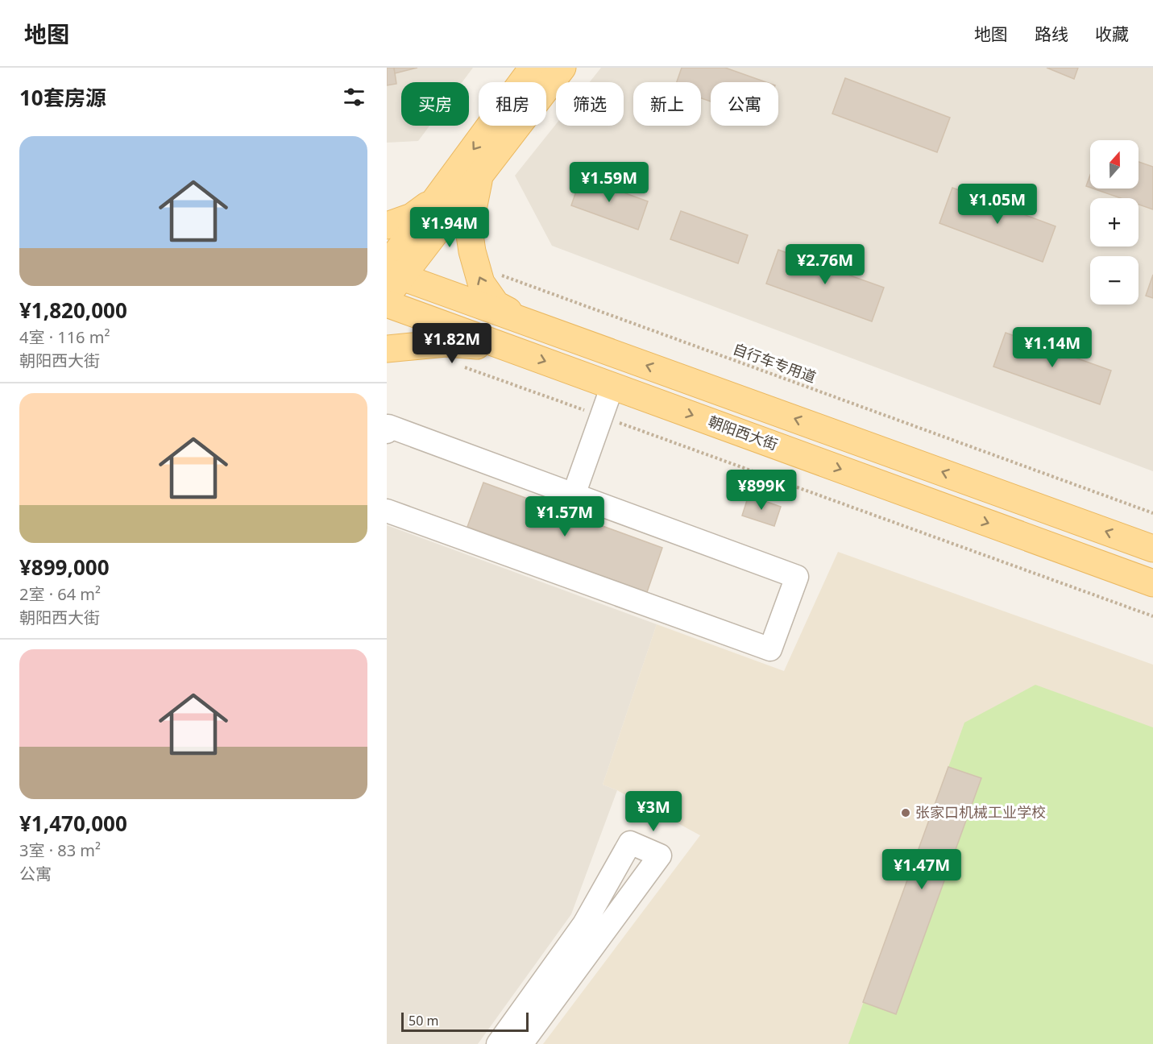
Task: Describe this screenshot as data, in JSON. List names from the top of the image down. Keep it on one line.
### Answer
{"streets":{"main road":["朝阳西大街"],"path":["自行车专用道"]},"places":["张家口机械工业学校"],"scale_bar":"50 m","north":"top","page":{"header":"地图","nav":["地图","路线","收藏"],"heading":"10套房源","chip":["买房","租房","筛选","新上","公寓"],"list":[{"name":"¥1,820,000","note":"4室 · 116 m² · 朝阳西大街"},{"name":"¥899,000","note":"2室 · 64 m² · 朝阳西大街"},{"name":"¥1,470,000","note":"3室 · 83 m² · 公寓"}],"map_buttons":["+","−"],"price":["¥1.59M","¥1.05M","¥1.94M","¥2.76M","¥1.82M","¥1.14M","¥899K","¥1.57M","¥3M","¥1.47M"],"scale":"50 m"}}
